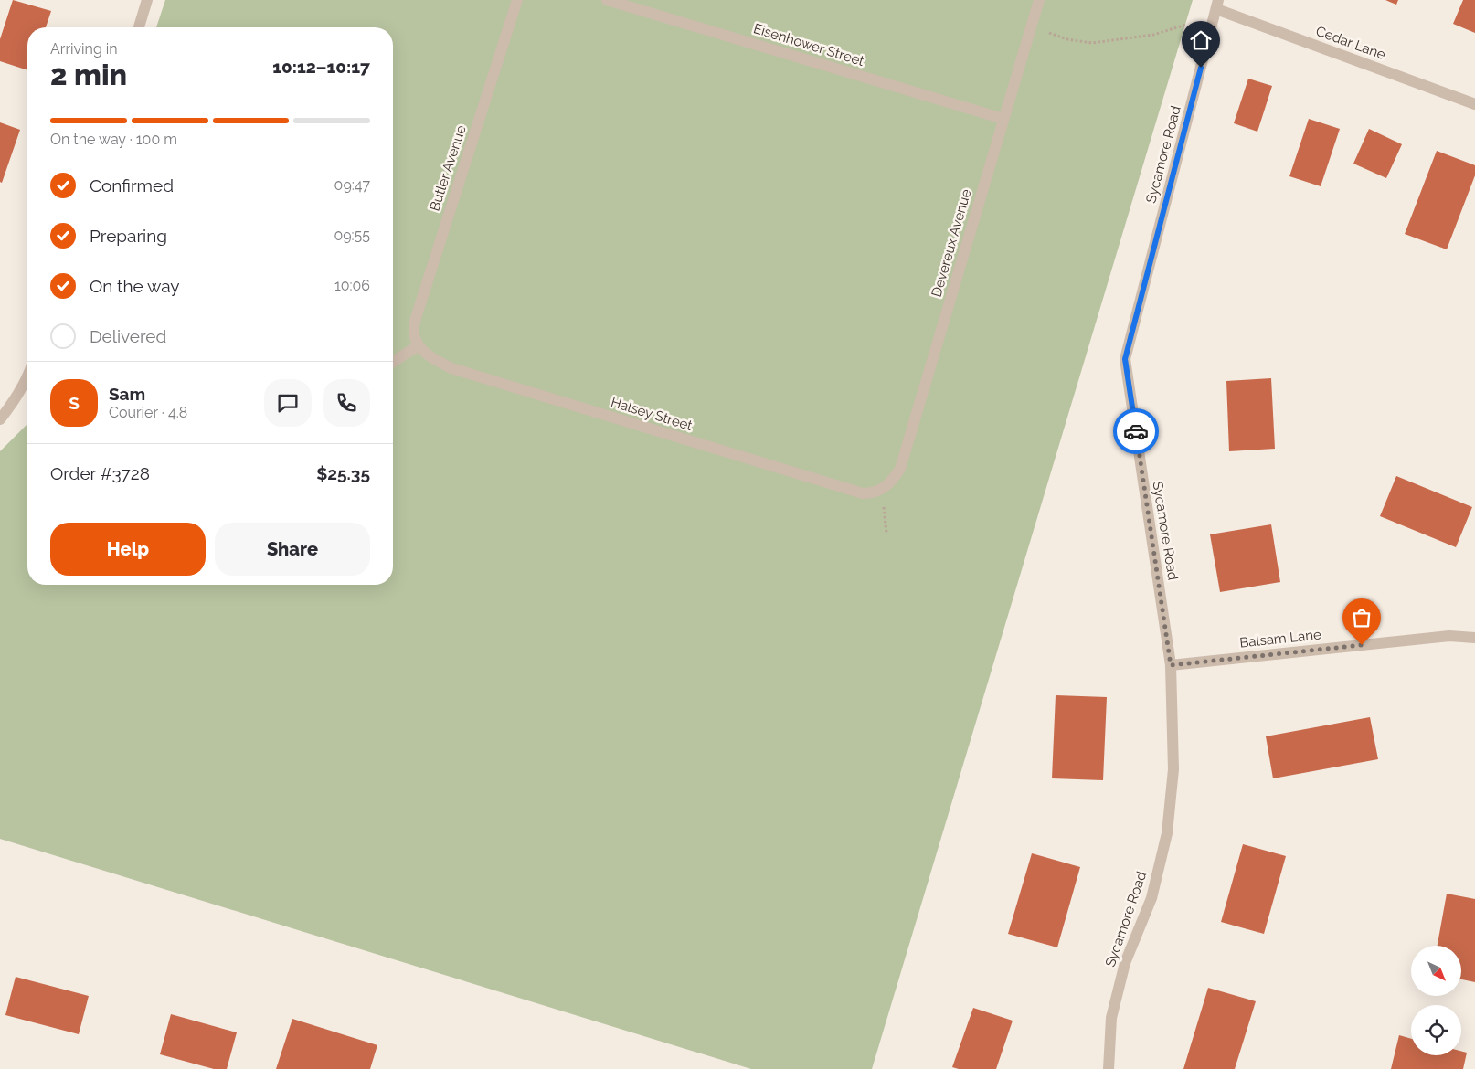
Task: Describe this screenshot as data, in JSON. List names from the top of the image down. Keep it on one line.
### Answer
{"streets":{"street":["Cedar Lane","Eisenhower Street","Sycamore Road","Butler Avenue","Devereux Avenue","Halsey Street","Balsam Lane"]},"crossings":[["Cedar Lane","Sycamore Road"],["Eisenhower Street","Devereux Avenue"],["Sycamore Road","Balsam Lane"],["Butler Avenue","Halsey Street"],["Devereux Avenue","Halsey Street"]],"north":"bottom right","page":{"heading":["2 min","Arriving in","10:12–10:17"],"panel":["Sam","Courier · 4.8","Order #3728","$25.35"],"bar":"On the way · 100 m","list":[["Confirmed","09:47"],["Preparing","09:55"],["On the way","10:06"],"Delivered"],"round":"S","buttons":["Help","Share"]}}
